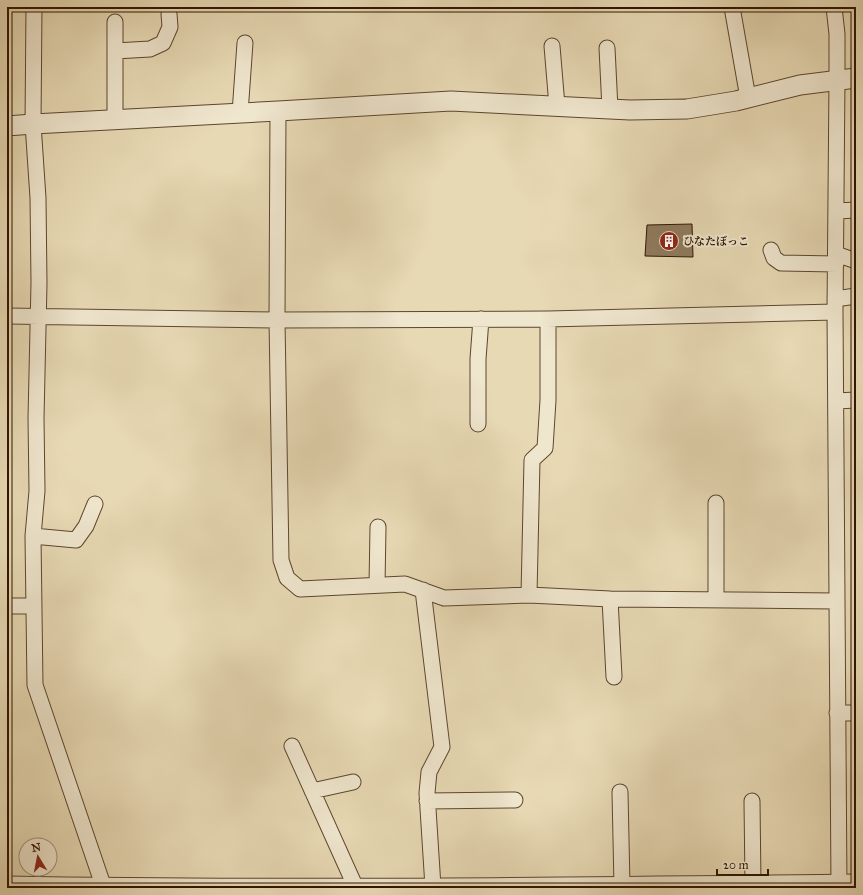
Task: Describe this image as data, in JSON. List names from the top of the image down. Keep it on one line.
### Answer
{"places":{"building":["ひなたぼっこ"]},"scale_bar":"20 m","north":"top"}
